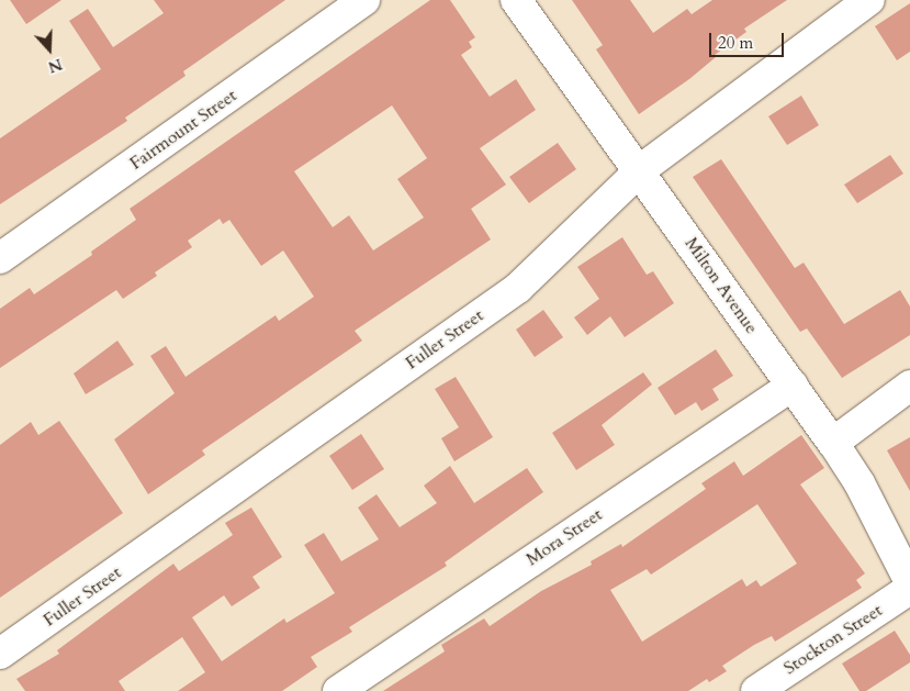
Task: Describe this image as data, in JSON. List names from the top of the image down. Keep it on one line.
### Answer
{"streets":{"street":["Fairmount Street","Milton Avenue","Fuller Street","Mora Street","Stockton Street"]},"crossings":[["Milton Avenue","Fuller Street"],["Milton Avenue","Mora Street"]],"scale_bar":"20 m","north":"bottom"}
